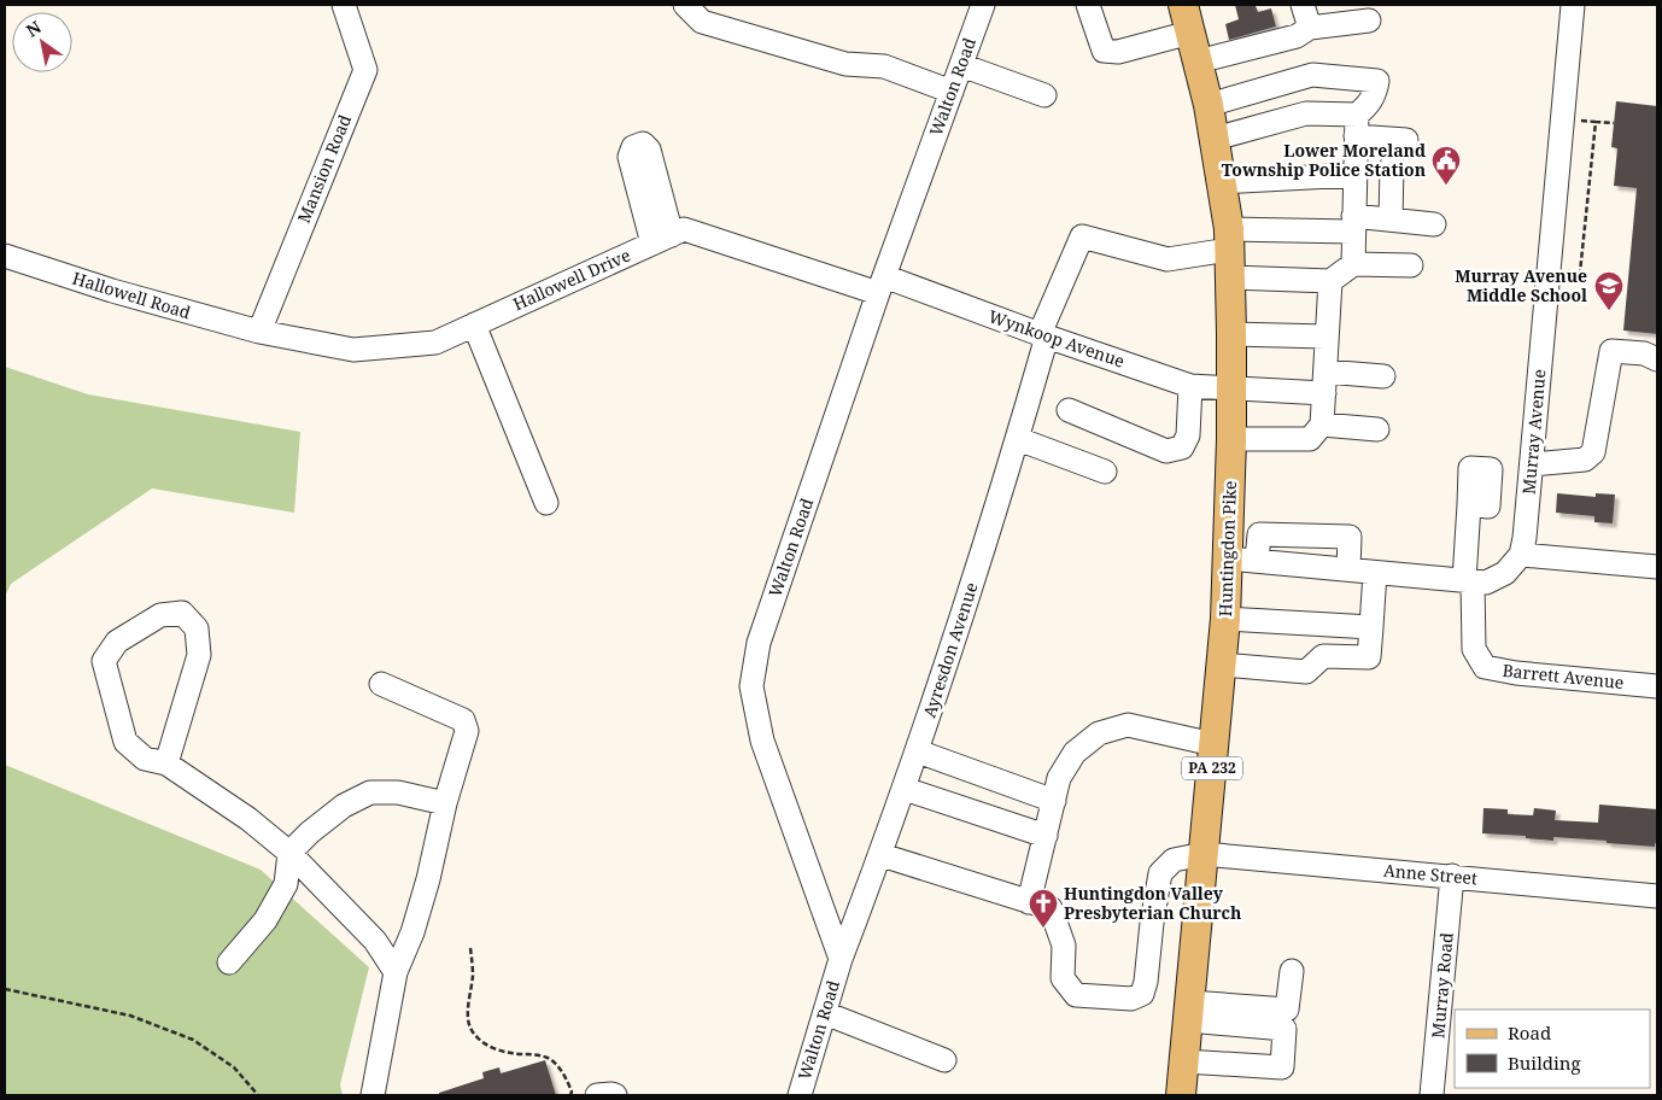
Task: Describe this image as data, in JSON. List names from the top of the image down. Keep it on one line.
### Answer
{"streets":{"main road":["Huntingdon Pike","PA 232"],"street":["Walton Road","Mansion Road","Hallowell Drive","Hallowell Road","Wynkoop Avenue","Murray Avenue","Ayresdon Avenue","Barrett Avenue","Anne Street","Murray Road"]},"crossings":[["Walton Road","Hallowell Drive"],["Walton Road","Wynkoop Avenue"],["Walton Road","Ayresdon Avenue"],["Mansion Road","Hallowell Drive"],["Mansion Road","Hallowell Road"],["Hallowell Drive","Hallowell Road"],["Hallowell Drive","Wynkoop Avenue"],["Wynkoop Avenue","Huntingdon Pike"],["Wynkoop Avenue","Ayresdon Avenue"],["Huntingdon Pike","Ayresdon Avenue"],["Huntingdon Pike","Anne Street"],["Anne Street","Murray Road"]],"places":{"public building":["Lower Moreland Township Police Station"],"school or university":["Murray Avenue Middle School"],"church":["Huntingdon Valley Presbyterian Church"]},"legend":["Road","Building"],"north":"top left"}
